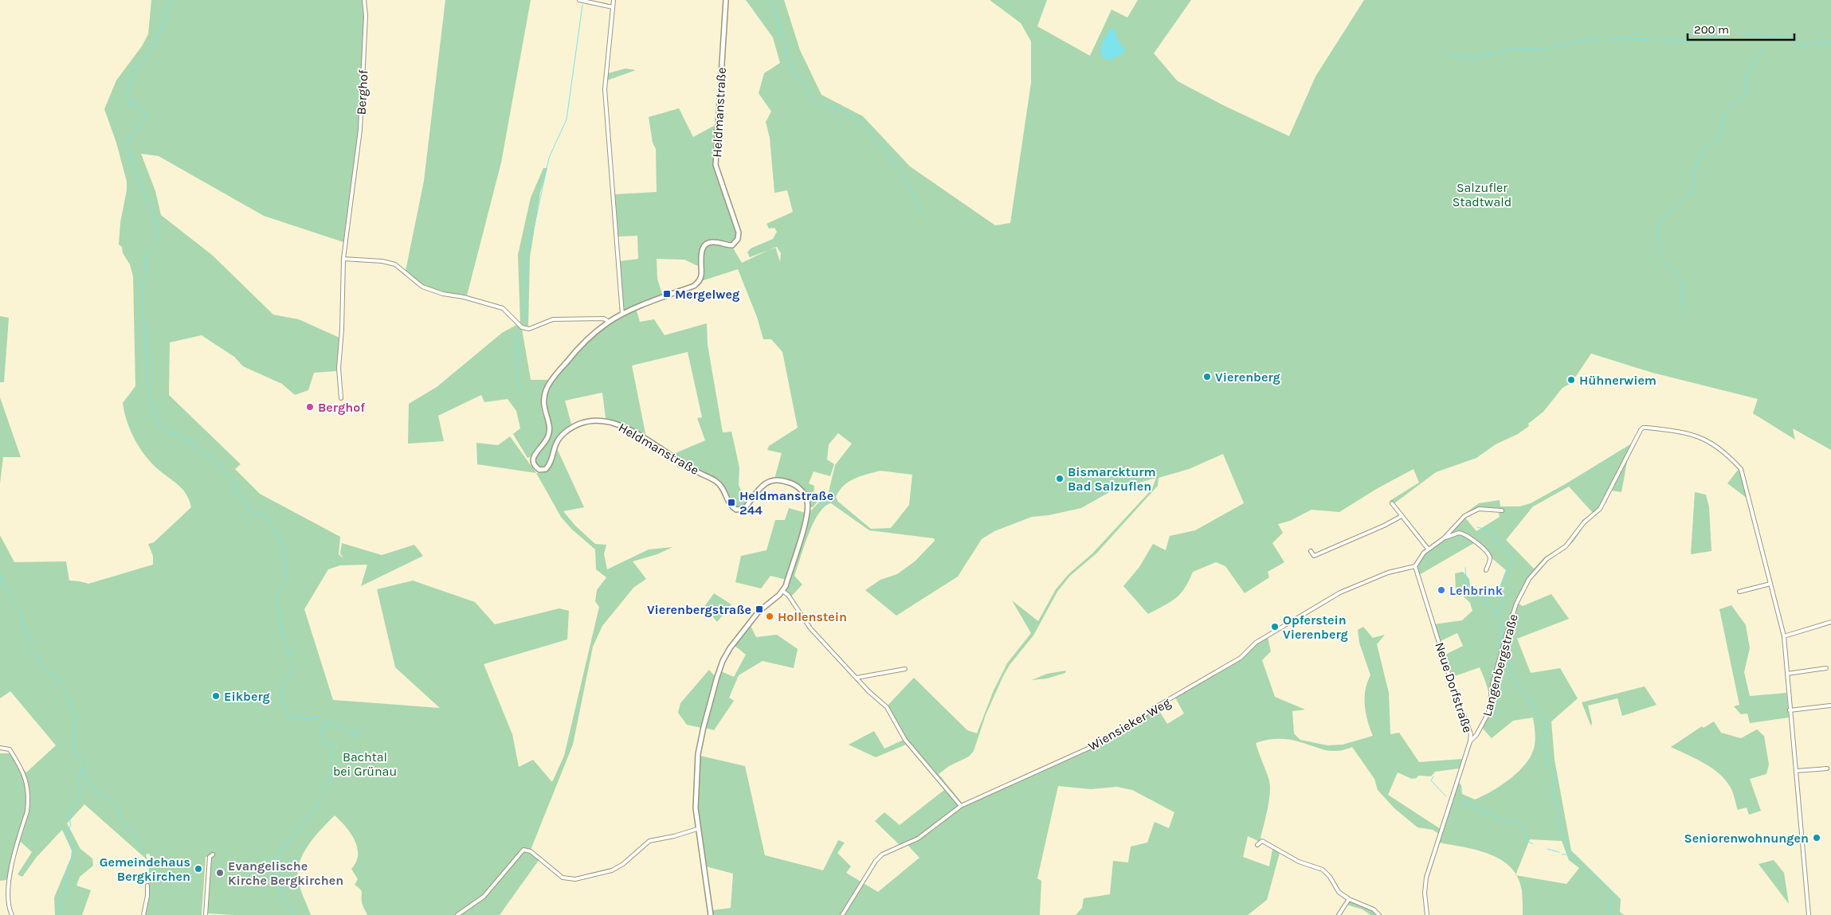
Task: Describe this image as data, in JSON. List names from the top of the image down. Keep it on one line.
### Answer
{"streets":{"main road":["Heldmanstraße"],"street":["Berghof","Langenbergstraße","Neue Dorfstraße","Wiensieker Weg"]},"crossings":[["Langenbergstraße","Neue Dorfstraße"],["Neue Dorfstraße","Wiensieker Weg"]],"parks":["Salzufler Stadtwald","Bachtal bei Grünau"],"places":{"transit":["Mergelweg","Heldmanstraße 244","Vierenbergstraße"],"other":["Vierenberg","Hühnerwiem","Berghof","Bismarckturm Bad Salzuflen","Lehbrink","Hollenstein","Opferstein Vierenberg","Eikberg","Seniorenwohnungen","Gemeindehaus Bergkirchen","Evangelische Kirche Bergkirchen"]},"scale_bar":"200 m"}
